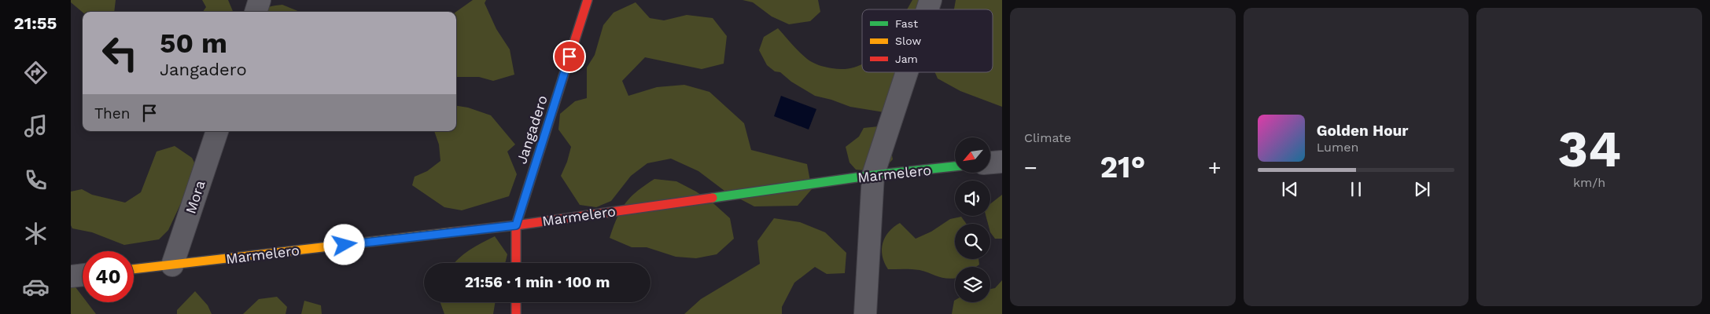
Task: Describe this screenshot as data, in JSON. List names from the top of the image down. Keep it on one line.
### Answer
{"streets":{"street":["Jangadero","Marmelero","Mora"]},"crossings":[["Jangadero","Marmelero"],["Marmelero","Mora"]],"legend":["Fast","Slow","Jam"],"north":"bottom left","page":{"tabs":"21:55","tile":["Climate",["34","km/h"]],"turn":["50 m","Jangadero"],"then":"Then","song":["Golden Hour","Lumen"],"heat":["−","21°","+"],"limit":"40","trip":"21:56 · 1 min · 100 m"}}
